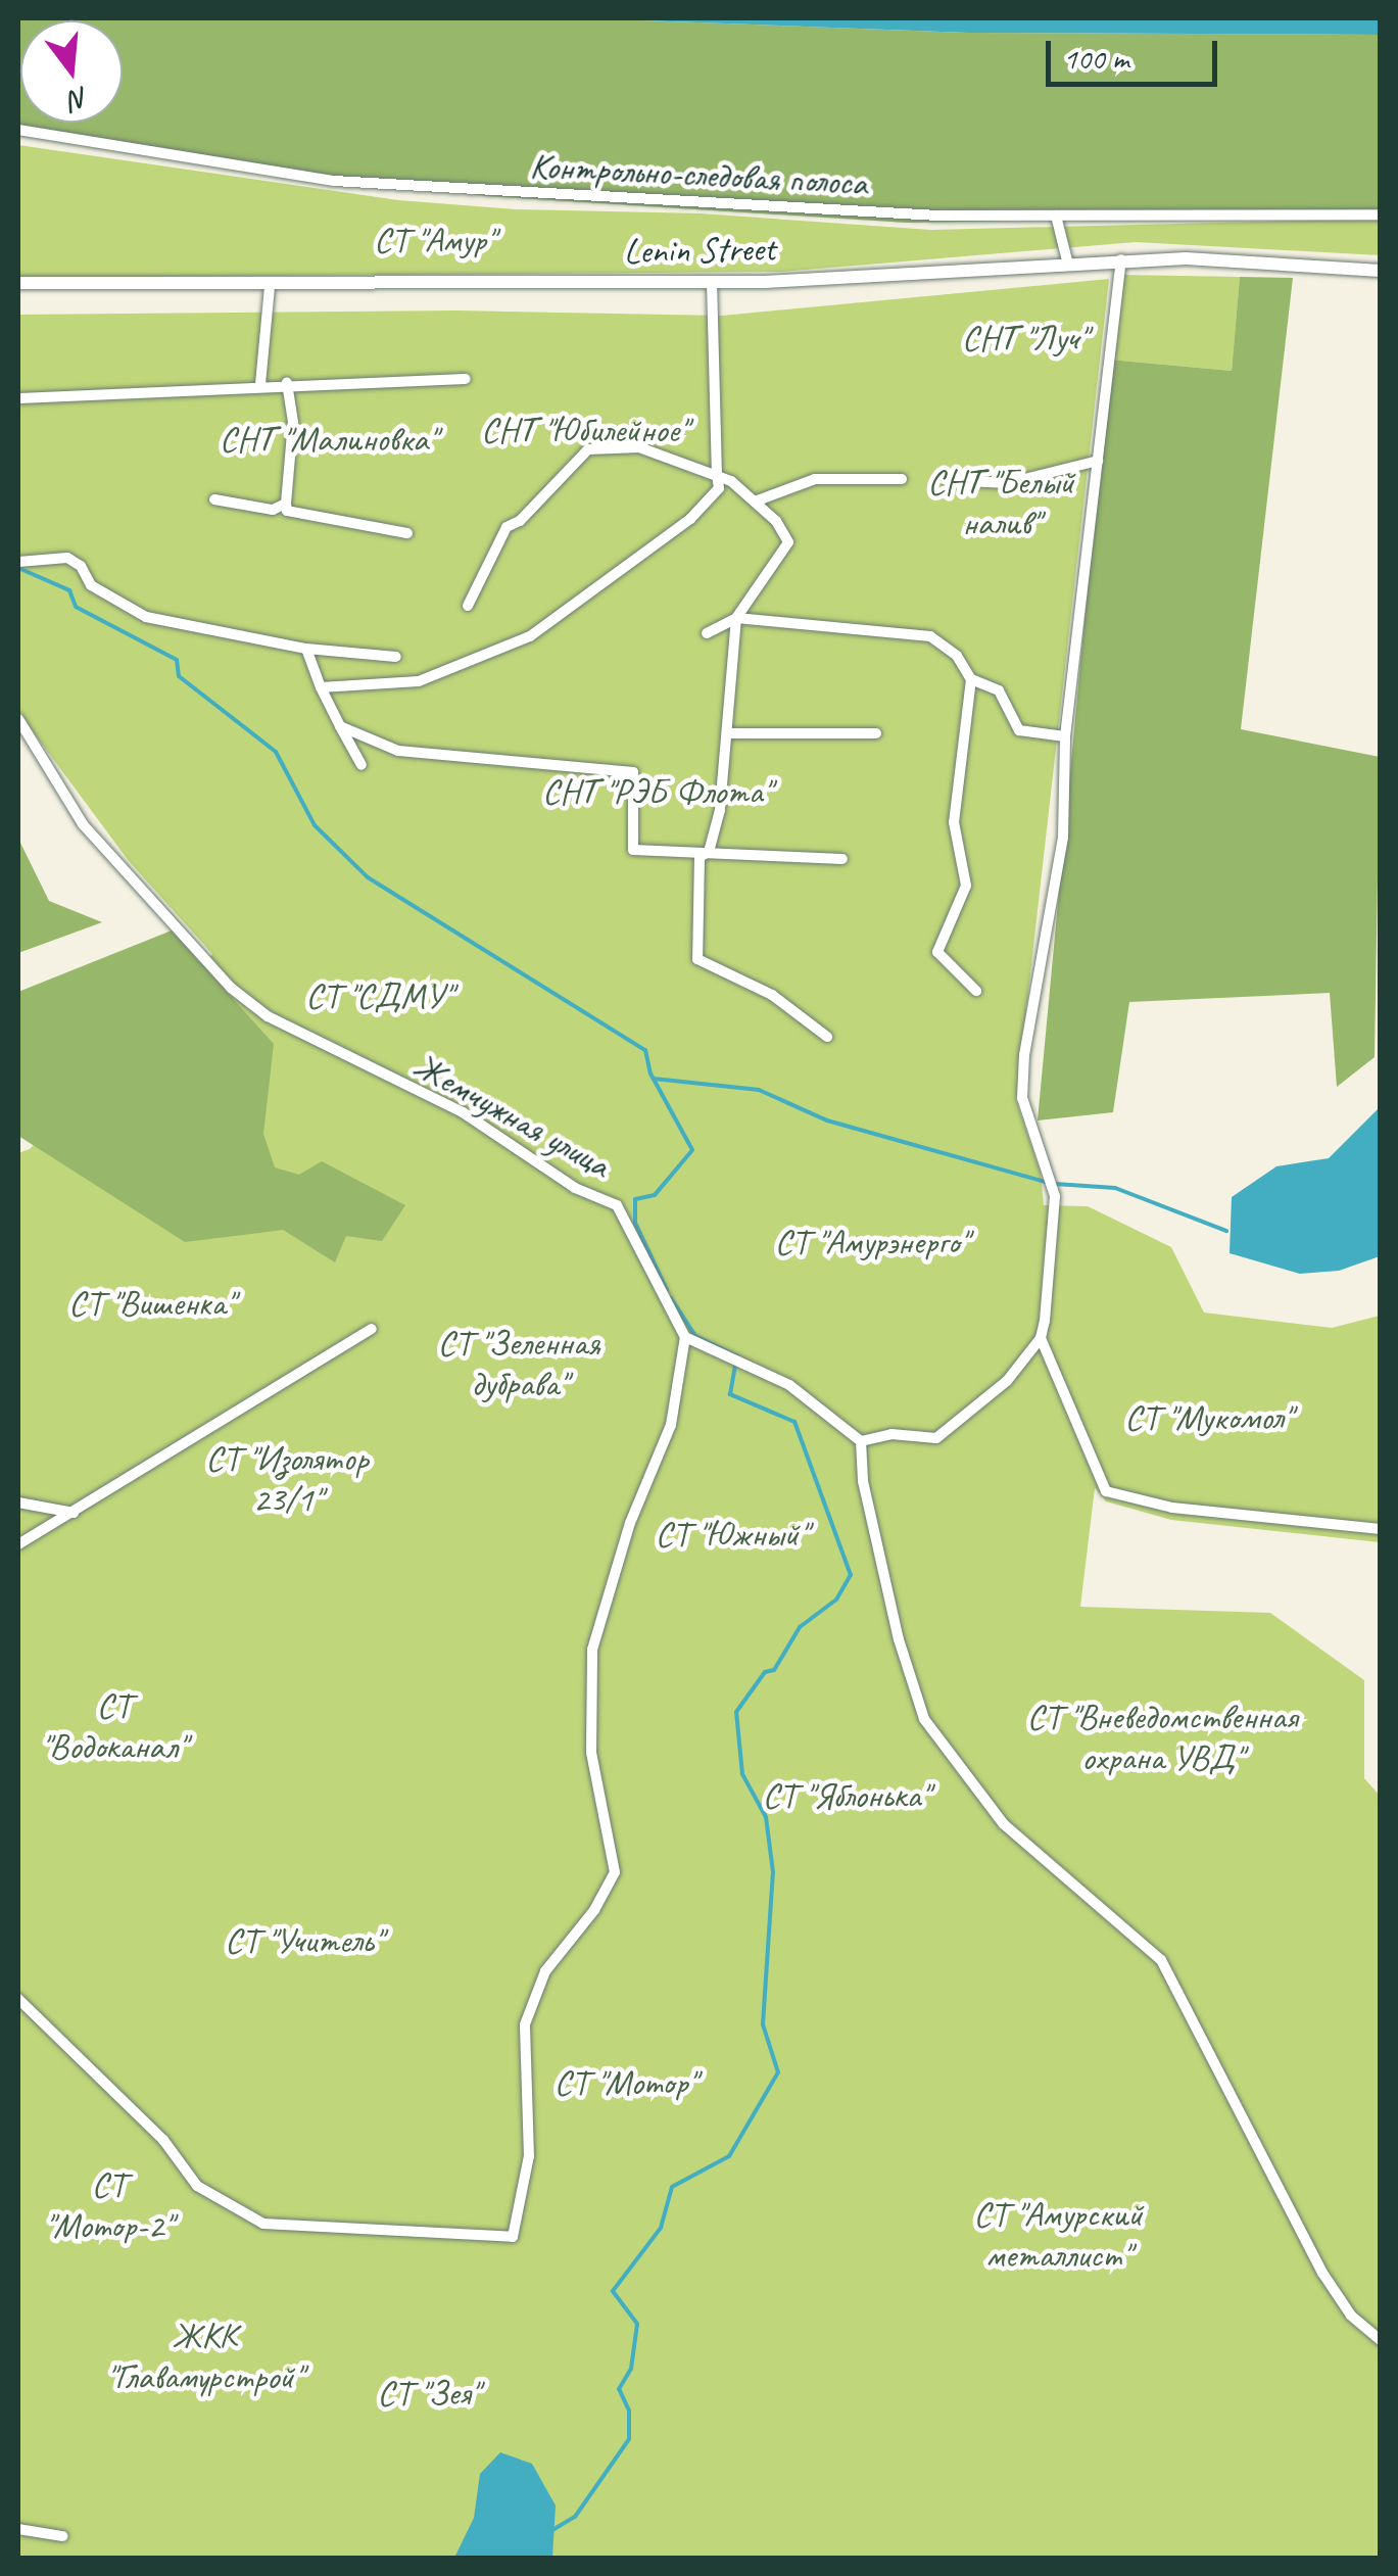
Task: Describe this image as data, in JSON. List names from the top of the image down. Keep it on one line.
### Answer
{"streets":{"street":["Контрольно-следовая полоса","Lenin Street","Жемчужная улица"]},"parks":["СТ \"Амур\"","СНТ \"Луч\"","СНТ \"Юбилейное\"","СНТ \"Малиновка\"","СНТ \"Белый налив\"","СНТ \"РЭБ Флота\"","СТ \"СДМУ\"","СТ \"Амурэнерго\"","СТ \"Вишенка\"","СТ \"Зеленная дубрава\"","СТ \"Мукомол\"","СТ \"Изолятор 23/1\"","СТ \"Южный\"","СТ \"Водоканал\"","СТ \"Вневедомственная охрана УВД\"","СТ \"Яблонька\"","СТ \"Учитель\"","СТ \"Мотор\"","СТ \"Мотор-2\"","СТ \"Амурский металлист\"","ЖКК \"Главамурстрой\"","СТ \"Зея\""],"scale_bar":"100 m","north":"bottom"}
